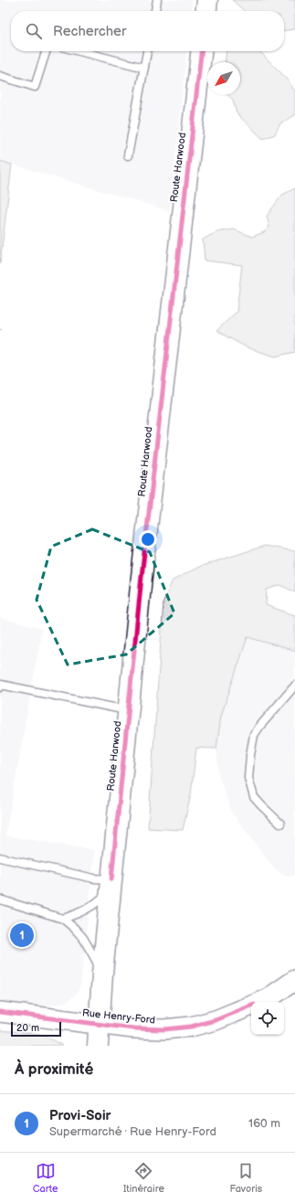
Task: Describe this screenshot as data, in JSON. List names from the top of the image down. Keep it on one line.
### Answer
{"streets":{"main road":["Route Harwood"],"street":["Rue Henry-Ford"]},"crossings":[["Route Harwood","Rue Henry-Ford"]],"scale_bar":"20 m","north":"bottom left","page":{"search":"Rechercher","pins":"1","scale":"20 m","heading":"À proximité","list":[{"mark":"1","name":"Provi-Soir","note":"Supermarché · Rue Henry-Ford","value":"160 m"}],"nav":["Carte","Itinéraire","Favoris"]}}
